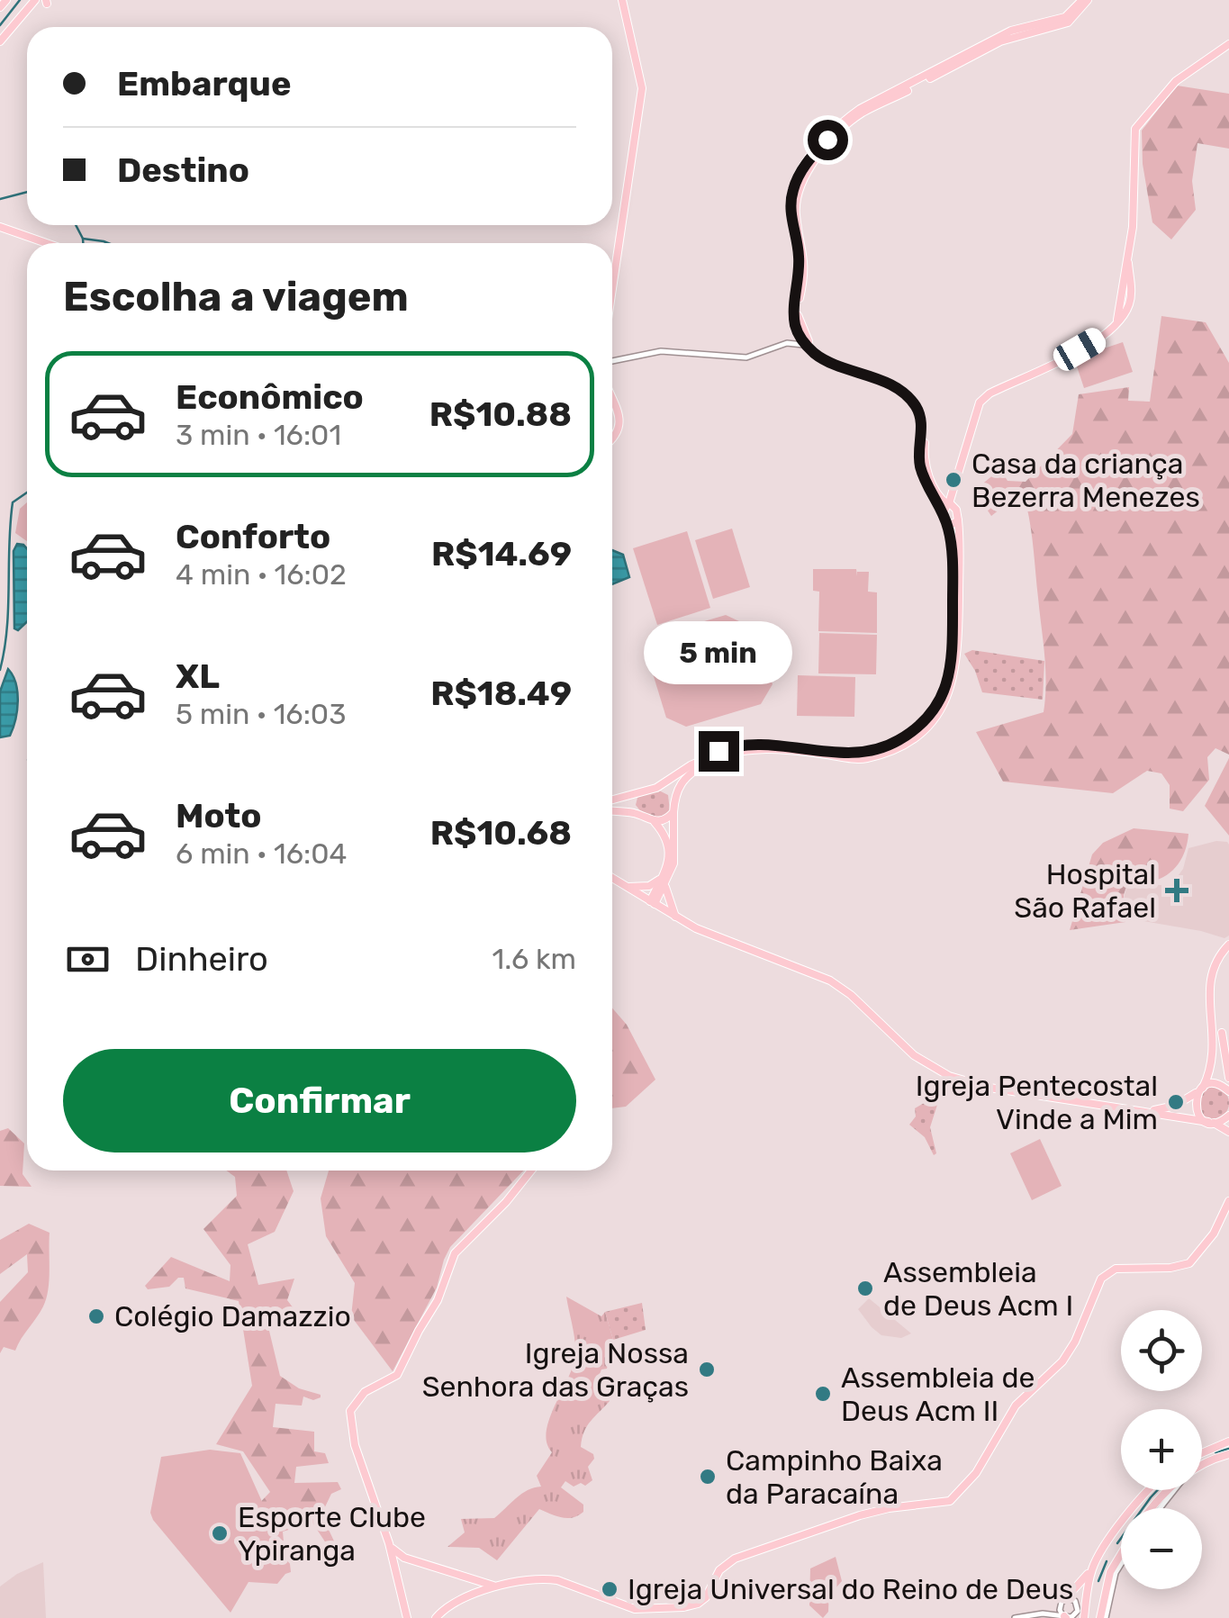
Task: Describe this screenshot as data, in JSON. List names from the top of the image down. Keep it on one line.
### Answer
{"places":{"other":["Casa da criança Bezerra Menezes","Igreja Pentecostal Vinde a Mim","Assembleia de Deus Acm I","Colégio Damazzio","Igreja Nossa Senhora das Graças","Assembleia de Deus Acm II","Campinho Baixa da Paracaína","Esporte Clube Ypiranga","Igreja Universal do Reino de Deus"],"health":["Hospital São Rafael"]},"page":{"banner":["Embarque","Destino"],"heading":"Escolha a viagem","list":[{"name":"Econômico","note":"3 min · 16:01","value":"R$10.88"},{"name":"Conforto","note":"4 min · 16:02","value":"R$14.69"},{"name":"XL","note":"5 min · 16:03","value":"R$18.49"},{"name":"Moto","note":"6 min · 16:04","value":"R$10.68"}],"bubble":"5 min","pay":["Dinheiro","1.6 km"],"buttons":"Confirmar","map_buttons":["+","−"]}}
